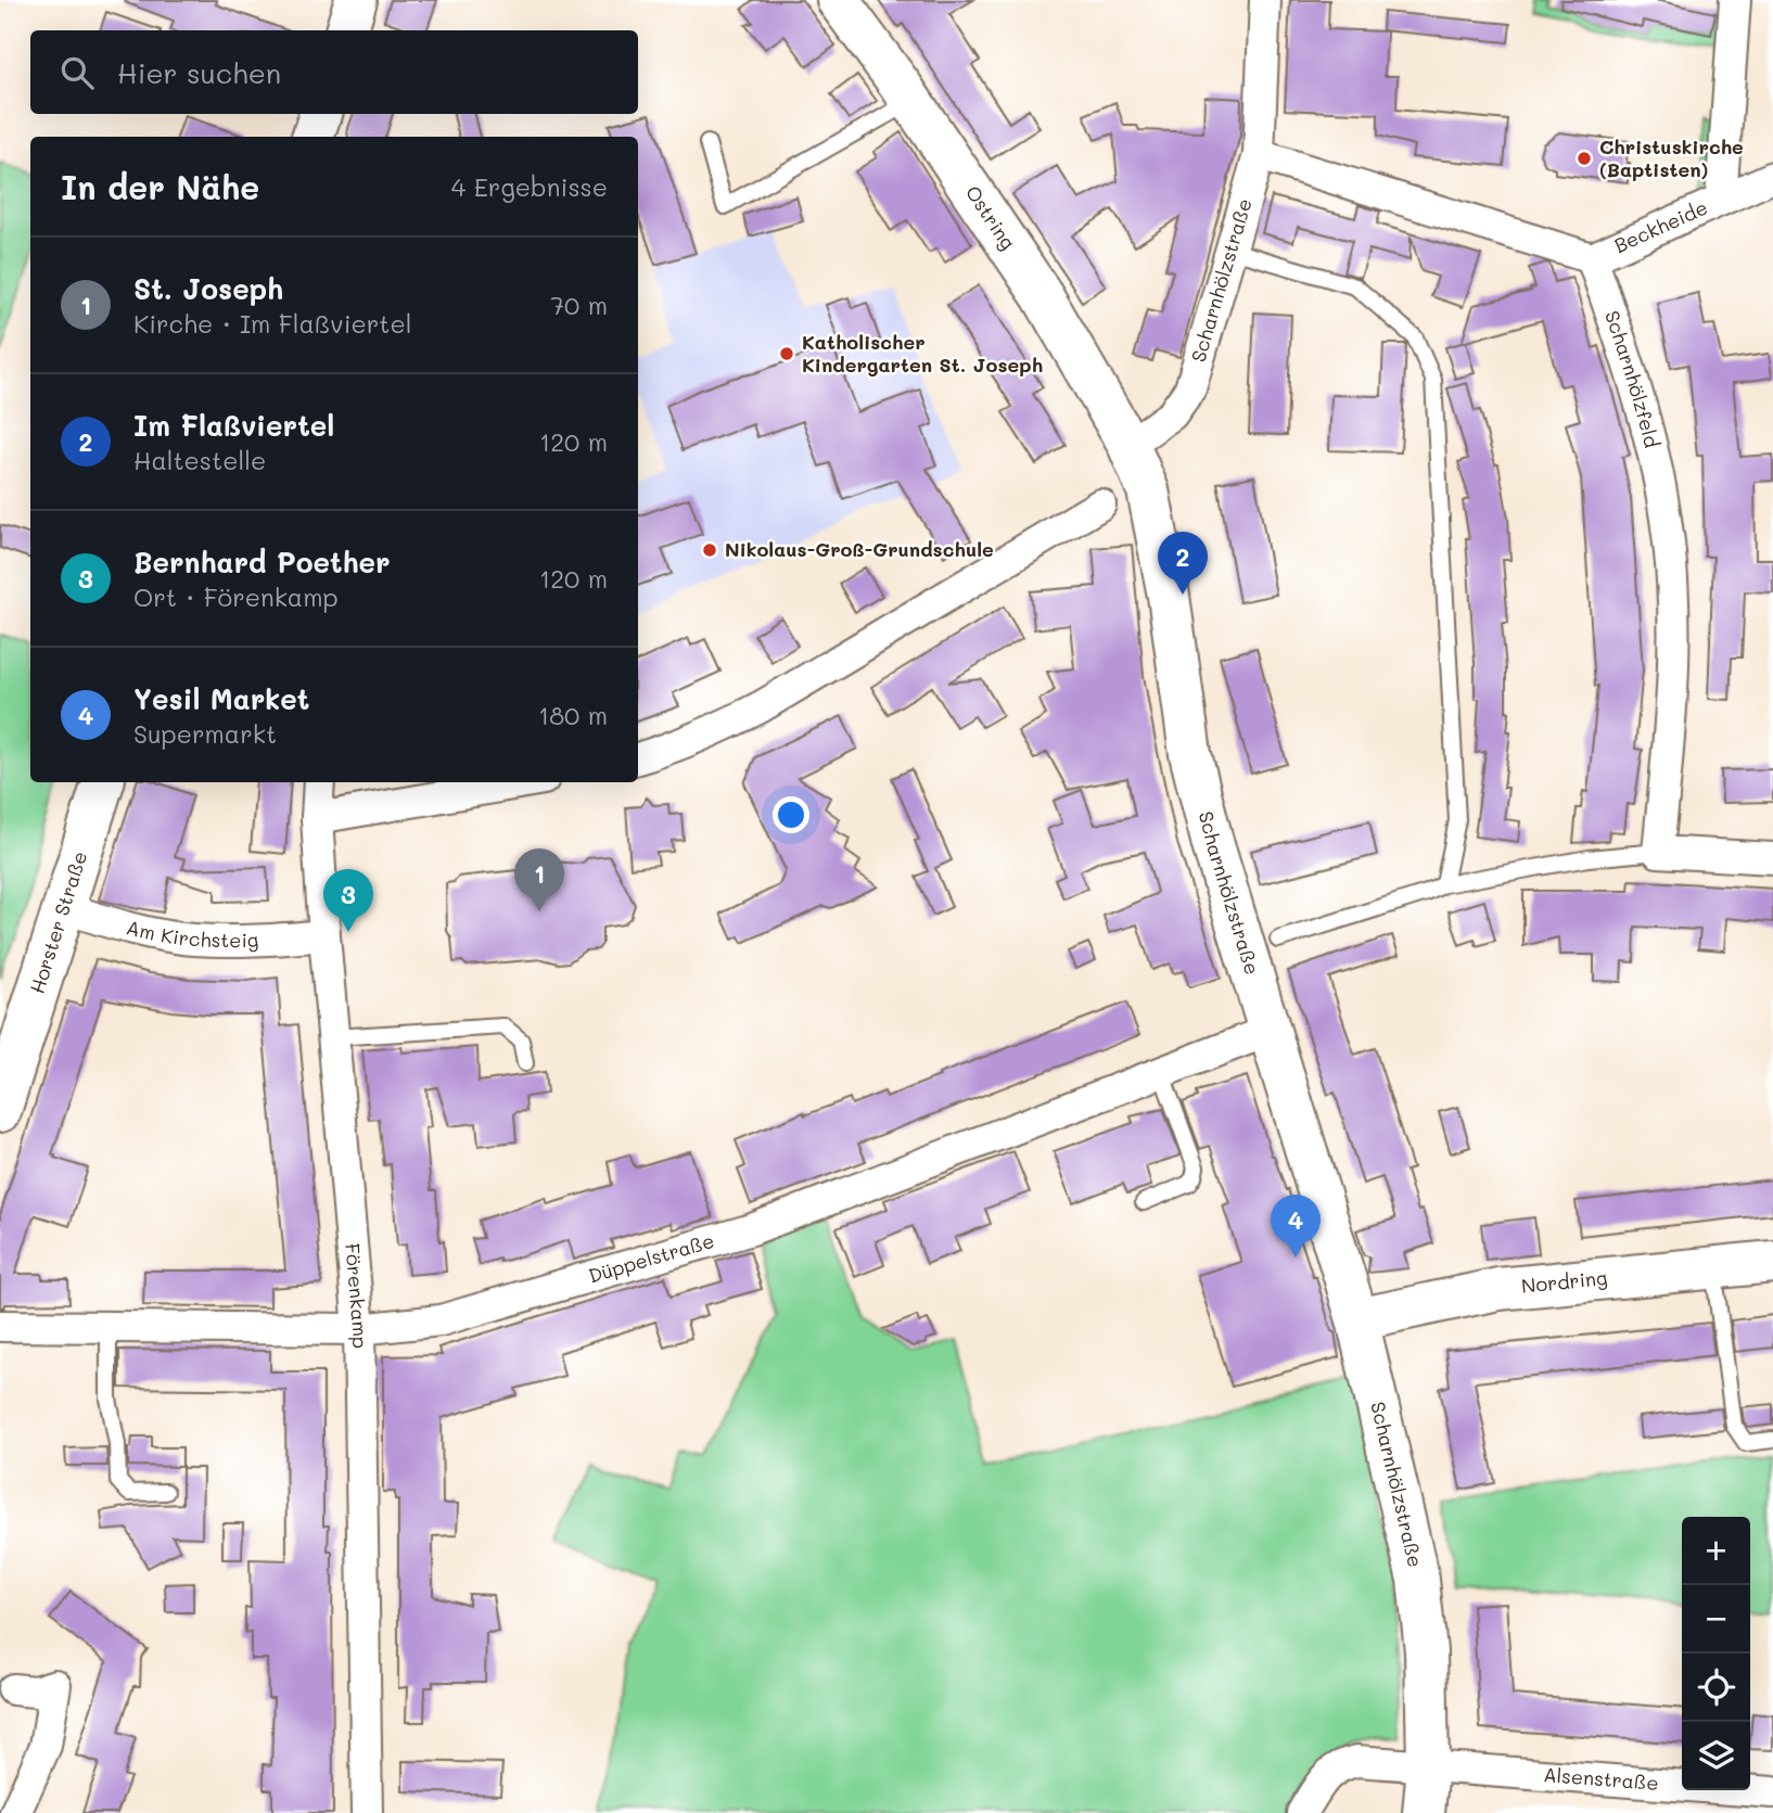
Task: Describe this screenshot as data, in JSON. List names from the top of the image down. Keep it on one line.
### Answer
{"streets":{"main road":["Ostring","Scharnhölzstraße","Horster Straße","Nordring"],"street":["Beckheide","Scharnhölzfeld","Am Kirchsteig","Düppelstraße","Förenkamp","Alsenstraße"]},"crossings":[["Ostring","Scharnhölzstraße"],["Beckheide","Scharnhölzfeld"],["Scharnhölzstraße","Düppelstraße"],["Scharnhölzstraße","Nordring"],["Scharnhölzstraße","Alsenstraße"],["Horster Straße","Am Kirchsteig"],["Am Kirchsteig","Förenkamp"],["Düppelstraße","Förenkamp"]],"places":["Christuskirche (Baptisten)","Katholischer Kindergarten St. Joseph","Nikolaus-Groß-Grundschule"],"page":{"search":"Hier suchen","heading":["In der Nähe","4 Ergebnisse"],"list":[{"mark":"1","name":"St. Joseph","note":"Kirche · Im Flaßviertel","value":"70 m"},{"mark":"2","name":"Im Flaßviertel","note":"Haltestelle","value":"120 m"},{"mark":"3","name":"Bernhard Poether","note":"Ort · Förenkamp","value":"120 m"},{"mark":"4","name":"Yesil Market","note":"Supermarkt","value":"180 m"}],"pins":["2","1","3","4"],"map_buttons":["+","−"]}}
